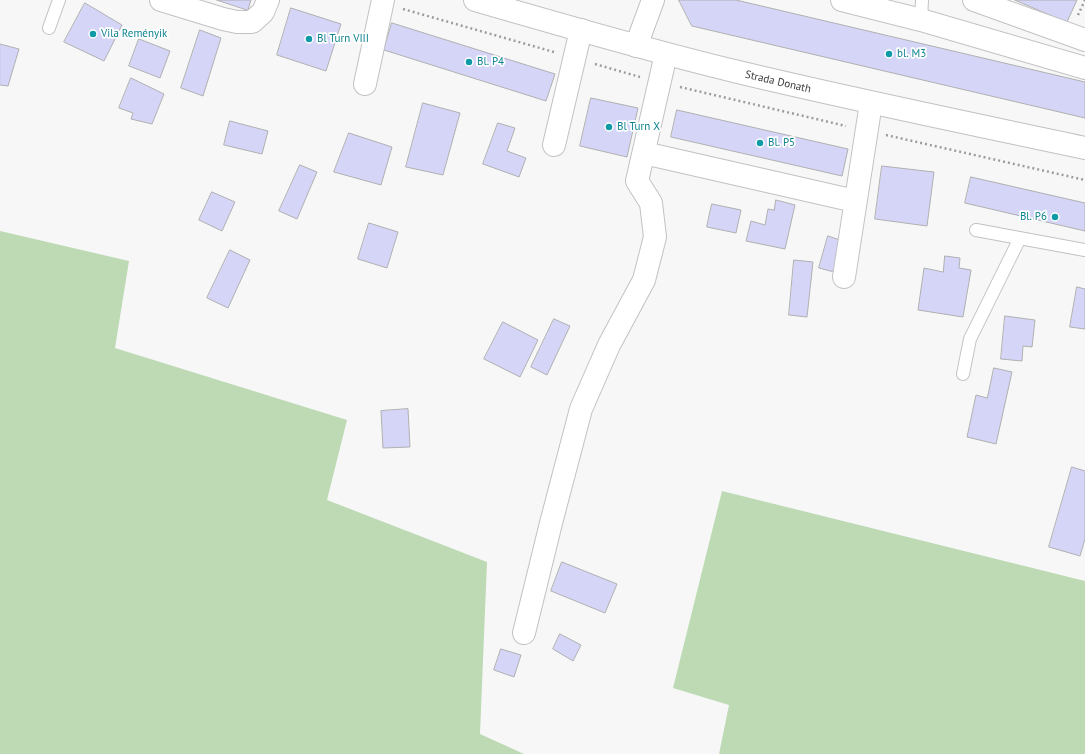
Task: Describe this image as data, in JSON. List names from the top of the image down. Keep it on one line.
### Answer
{"streets":{"street":["Strada Donath"]},"places":["Vila Reményik","Bl Turn VIII","bl. M3","Bl. P4","Bl Turn X","Bl. P5","Bl. P6"]}
